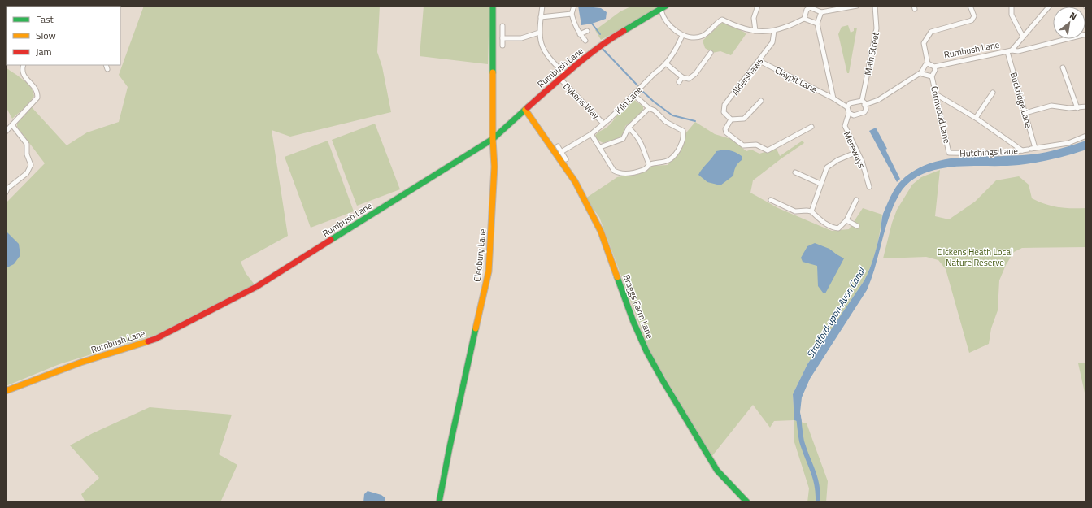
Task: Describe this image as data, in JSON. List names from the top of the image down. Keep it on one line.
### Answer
{"streets":{"street":["Rumbush Lane","Main Street","Aldershaws","Claypit Lane","Kiln Lane","Buckridge Lane","Dykens Way","Cornwood Lane","Mereways","Hutchings Lane","Cleobury Lane","Braggs Farm Lane"]},"crossings":[["Rumbush Lane","Buckridge Lane"],["Rumbush Lane","Dykens Way"],["Rumbush Lane","Cornwood Lane"],["Rumbush Lane","Cleobury Lane"],["Rumbush Lane","Braggs Farm Lane"],["Main Street","Mereways"],["Aldershaws","Claypit Lane"],["Kiln Lane","Dykens Way"],["Buckridge Lane","Hutchings Lane"],["Cornwood Lane","Hutchings Lane"]],"water":["Stratford-upon-Avon Canal"],"parks":["Dickens Heath Local Nature Reserve"],"legend":["Fast","Slow","Jam"],"north":"top right"}
